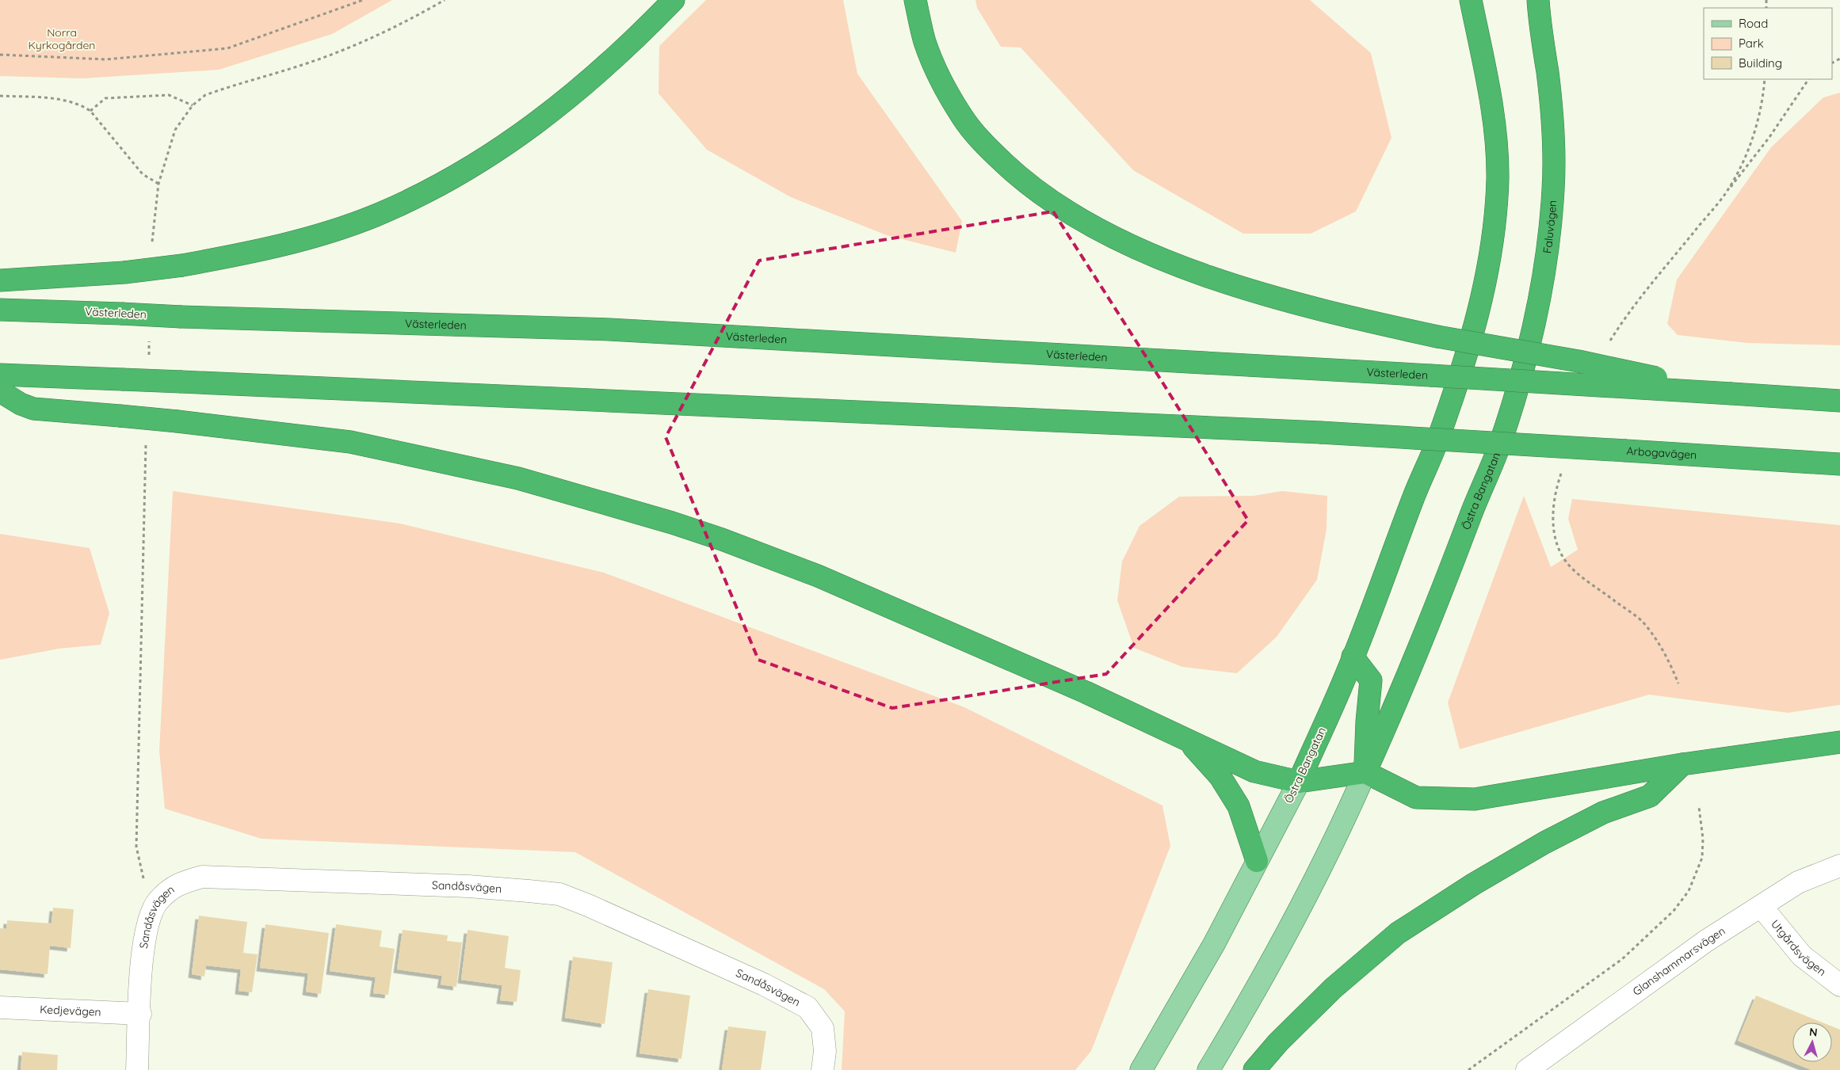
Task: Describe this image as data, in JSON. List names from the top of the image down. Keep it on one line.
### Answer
{"streets":{"highway":["Faluvägen","Västerleden","Arbogavägen","Östra Bangatan"],"street":["Sandåsvägen","Utgårdsvägen","Glanshammarsvägen","Kedjevägen"]},"crossings":[["Faluvägen","Arbogavägen"],["Faluvägen","Östra Bangatan"],["Arbogavägen","Östra Bangatan"],["Sandåsvägen","Kedjevägen"],["Utgårdsvägen","Glanshammarsvägen"]],"parks":["Norra Kyrkogården"],"legend":["Road","Park","Building"],"north":"top"}
